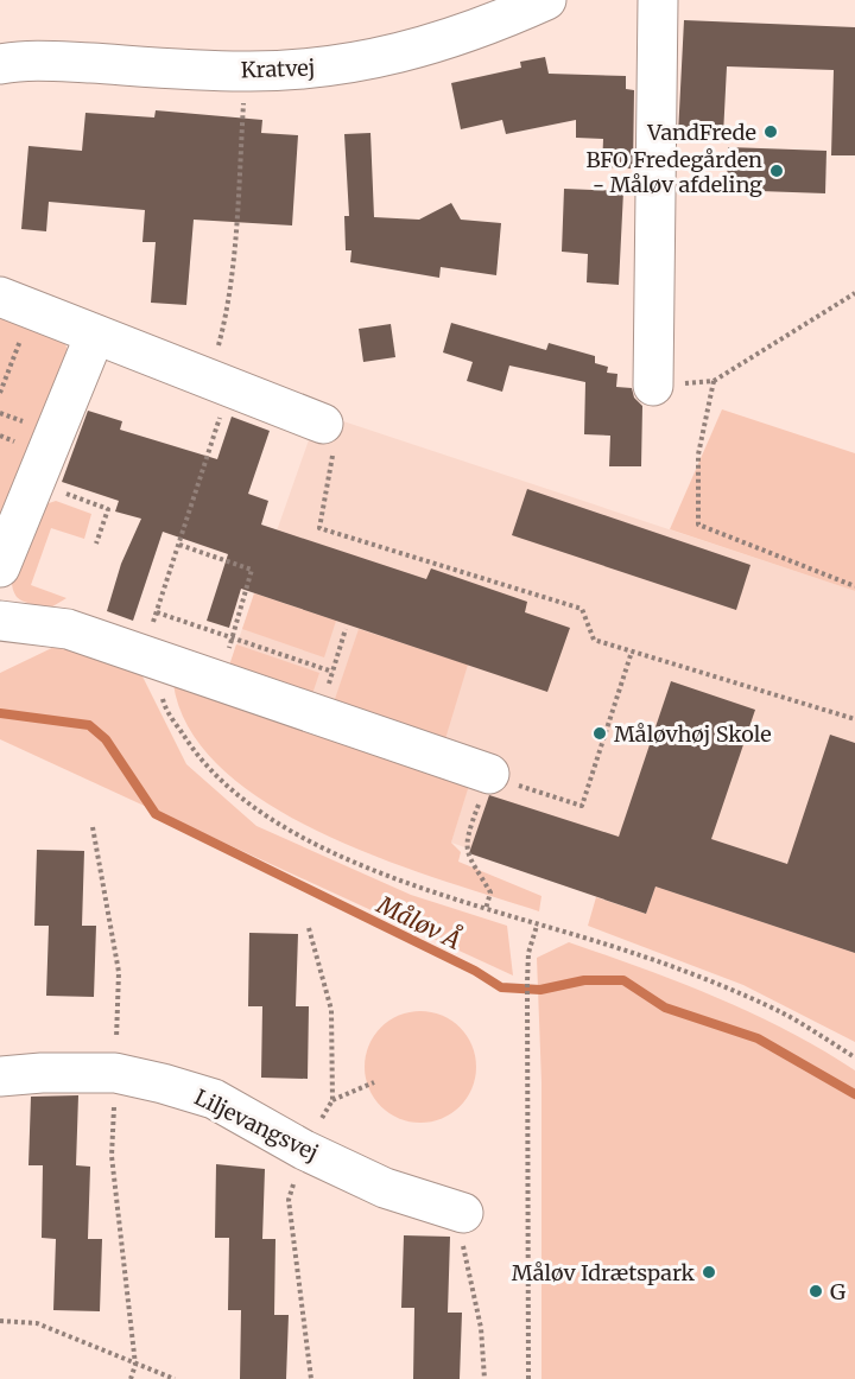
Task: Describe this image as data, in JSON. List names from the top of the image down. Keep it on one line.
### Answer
{"streets":{"street":["Kratvej","Liljevangsvej"]},"water":["Måløv Å"],"places":["VandFrede","BFO Fredegården - Måløv afdeling","Måløvhøj Skole","Måløv Idrætspark","G"]}
